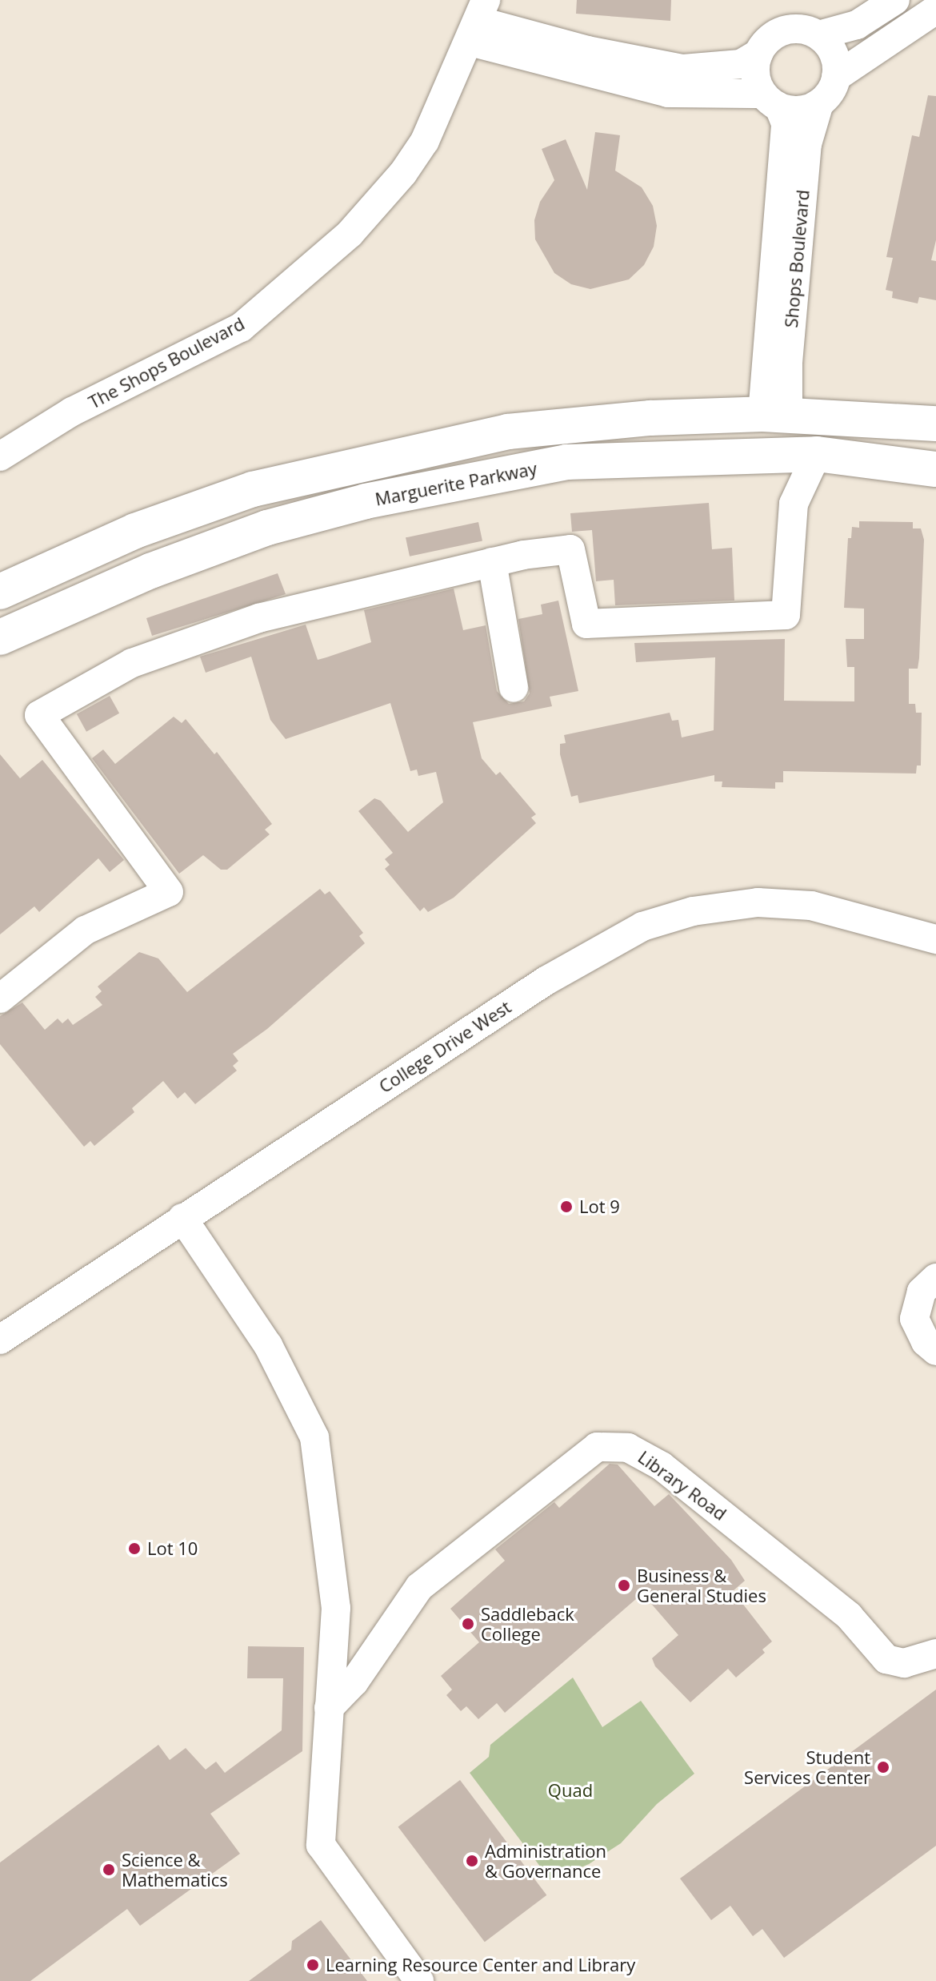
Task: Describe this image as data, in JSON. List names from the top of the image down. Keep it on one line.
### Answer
{"streets":{"main road":["Marguerite Parkway"],"street":["Shops Boulevard","The Shops Boulevard","College Drive West","Library Road"]},"parks":["Quad"],"places":["Lot 9","Lot 10","Business & General Studies","Saddleback College","Student Services Center","Administration & Governance","Science & Mathematics","Learning Resource Center and Library"]}
